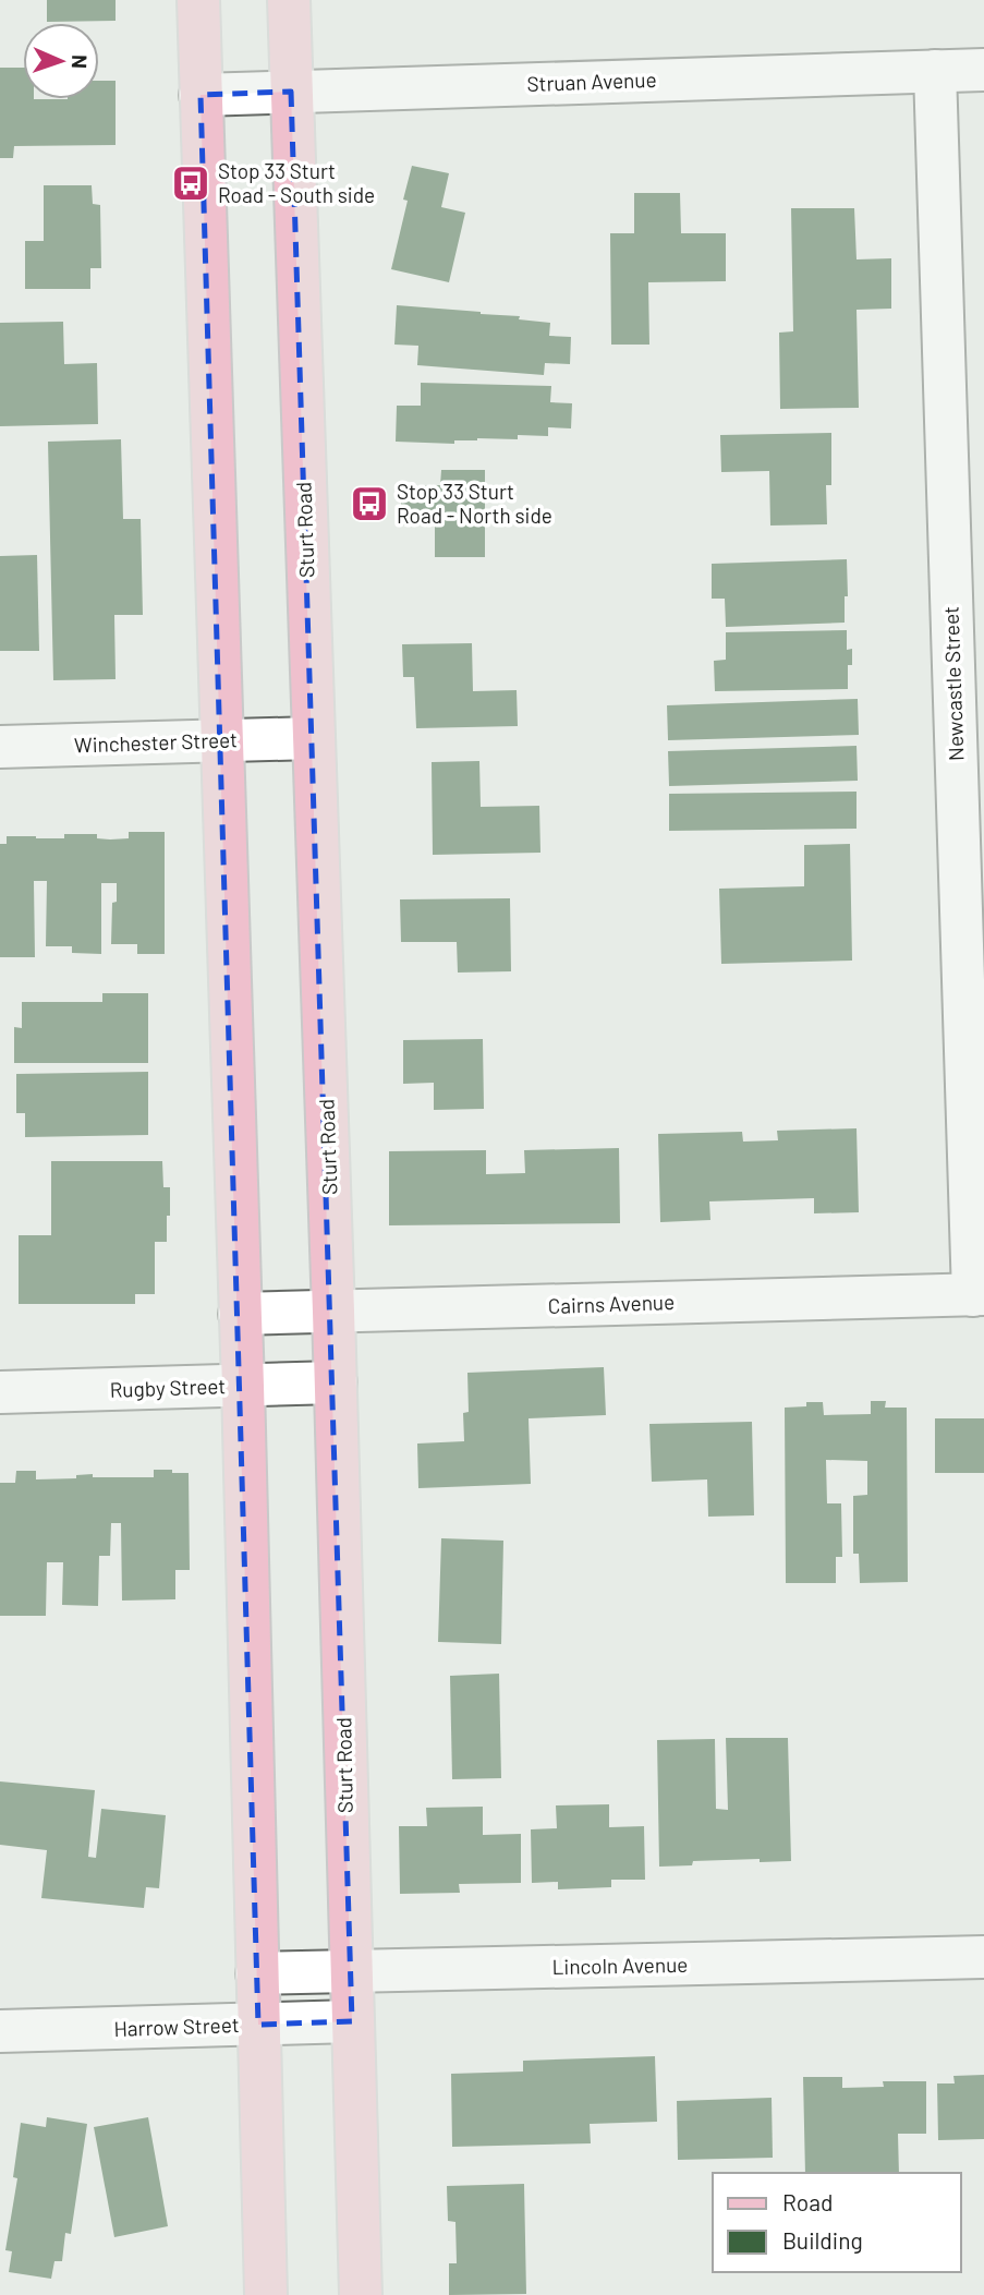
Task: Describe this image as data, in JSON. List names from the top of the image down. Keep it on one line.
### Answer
{"streets":{"main road":["Sturt Road"],"street":["Struan Avenue","Newcastle Street","Winchester Street","Cairns Avenue","Rugby Street","Lincoln Avenue","Harrow Street"]},"crossings":[["Struan Avenue","Sturt Road"],["Struan Avenue","Newcastle Street"],["Sturt Road","Winchester Street"],["Sturt Road","Cairns Avenue"],["Sturt Road","Rugby Street"],["Sturt Road","Lincoln Avenue"],["Sturt Road","Harrow Street"],["Newcastle Street","Cairns Avenue"]],"places":{"bus stop":["Stop 33 Sturt Road - South side","Stop 33 Sturt Road - North side"]},"legend":["Road","Building"],"north":"right"}
